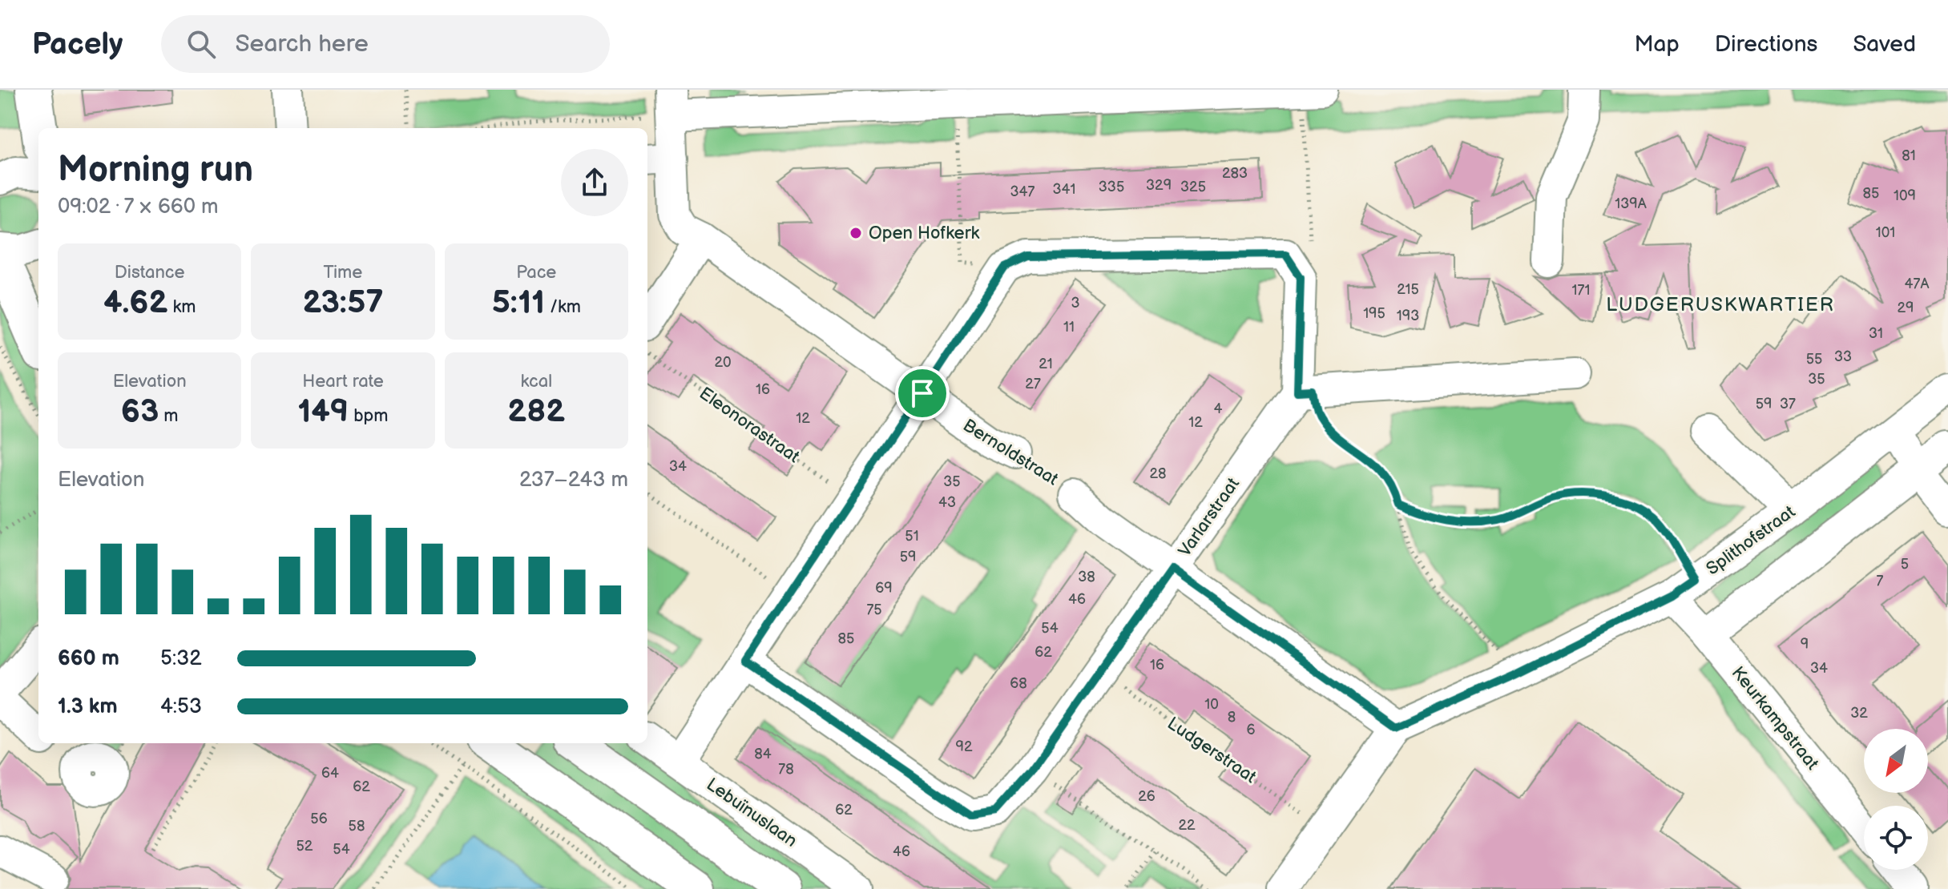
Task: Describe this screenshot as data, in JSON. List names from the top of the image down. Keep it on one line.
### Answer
{"streets":{"street":["Bernoldstraat","Varlarstraat","Splithofstraat","Keurkampstraat","Lebuïnuslaan"],"path":["Eleonorastraat","Ludgerstraat"]},"crossings":[["Bernoldstraat","Varlarstraat"],["Bernoldstraat","Splithofstraat"],["Varlarstraat","Ludgerstraat"],["Splithofstraat","Keurkampstraat"]],"districts":["LUDGERUSKWARTIER"],"places":["Open Hofkerk"],"house_numbers":["81","283","329","335","325","341","347","85","109","139A","101","47A","215","171","3","29","195","193","11","31","33","55","20","21","35","27","16","59","37","4","12","12","34","28","35","43","51","59","5","38","7","69","46","75","54","85","9","62","16","34","68","10","32","8","6","92","84","78","64","62","26","62","56","22","58","52","54","46"],"north":"bottom left","page":{"header":"Pacely","search":"Search here","nav":["Map","Directions","Saved"],"heading":["Morning run","09:02 · 7 × 660 m"],"stats":[["Distance","4.62 km"],["Time","23:57"],["Pace","5:11 /km"],["Elevation","63 m"],["Heart rate","149 bpm"],["kcal","282"]],"chart":["Elevation","237–243 m"],"list":[{"name":"660 m","note":"5:32"},{"name":"1.3 km","note":"4:53"}]}}
